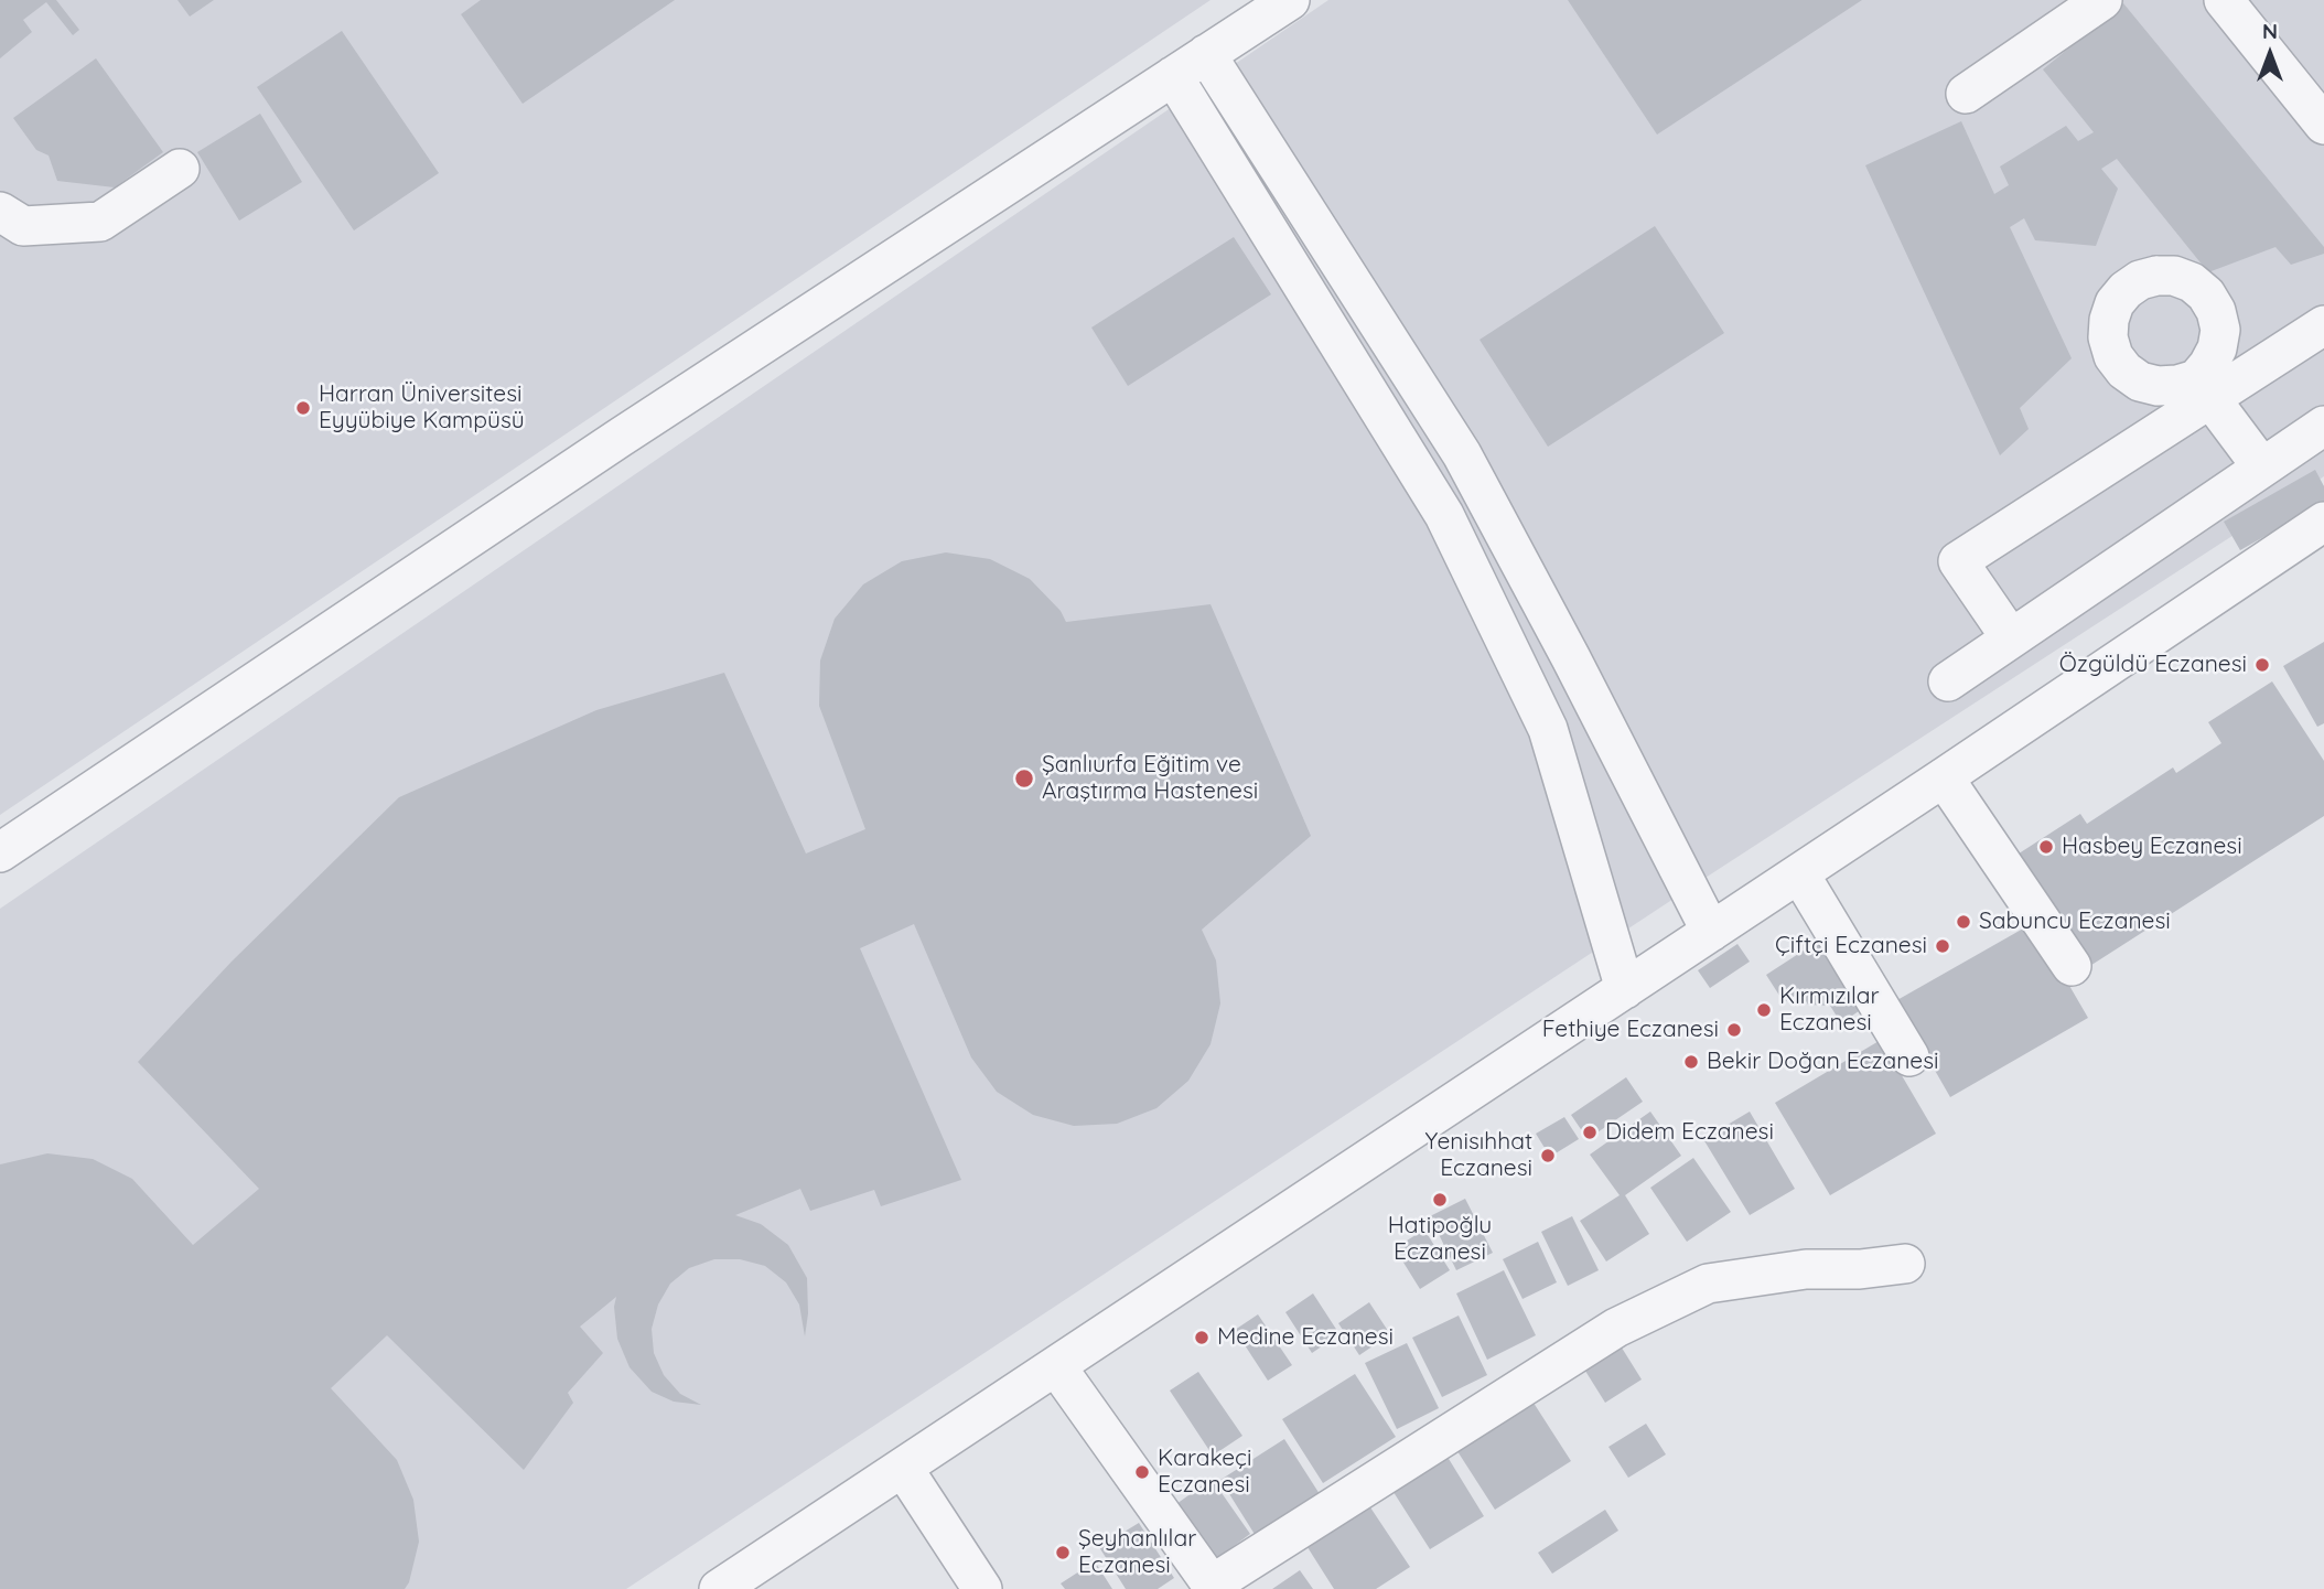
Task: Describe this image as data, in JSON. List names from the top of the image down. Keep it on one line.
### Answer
{"places":["Harran Üniversitesi Eyyübiye Kampüsü","Özgüldü Eczanesi","Şanlıurfa Eğitim ve Araştırma Hastenesi","Hasbey Eczanesi","Sabuncu Eczanesi","Çiftçi Eczanesi","Kırmızılar Eczanesi","Fethiye Eczanesi","Bekir Doğan Eczanesi","Didem Eczanesi","Yenisıhhat Eczanesi","Hatipoğlu Eczanesi","Medine Eczanesi","Karakeçi Eczanesi","Şeyhanlılar Eczanesi"],"north":"top"}
